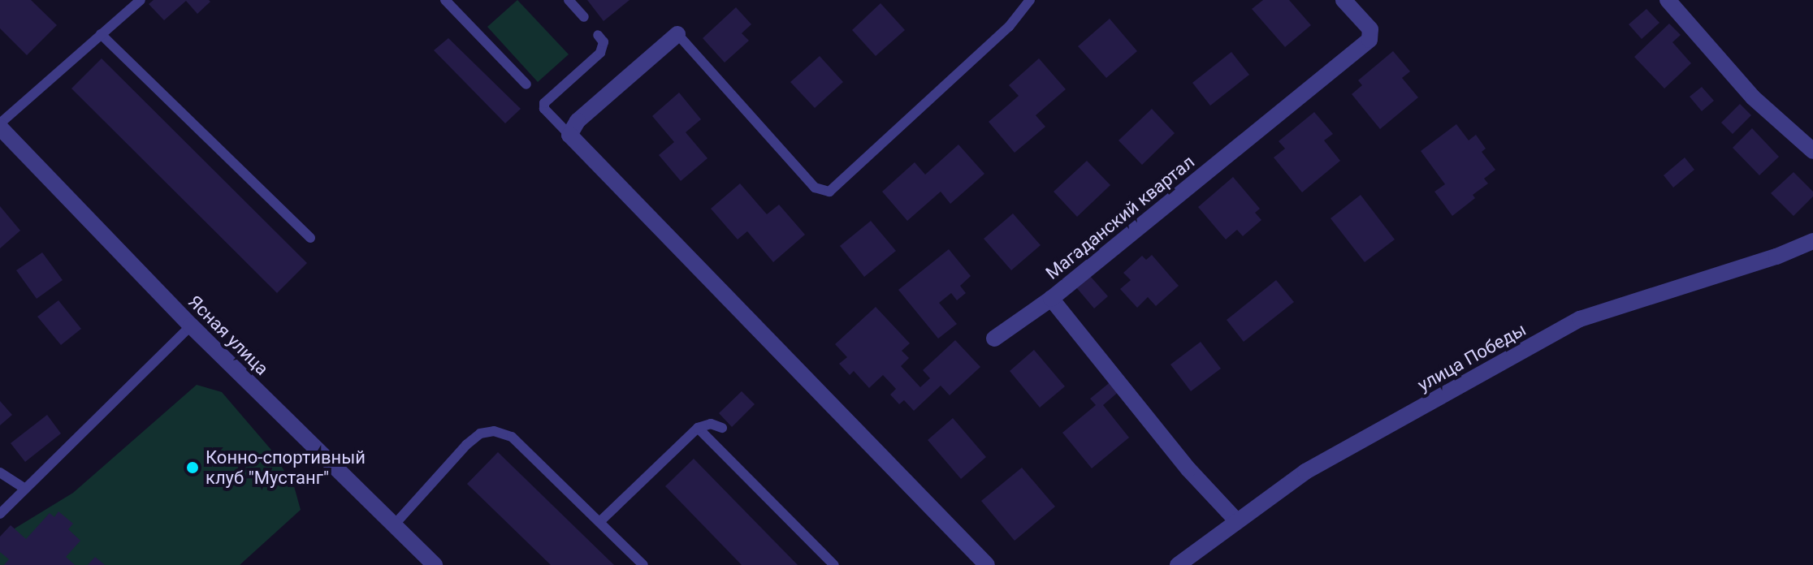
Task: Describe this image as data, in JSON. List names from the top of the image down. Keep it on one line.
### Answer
{"streets":{"street":["Магаданский квартал","Ясная улица","улица Победы"]},"crossings":[["Магаданский квартал","улица Победы"]],"places":["Конно-спортивный клуб \"Мустанг\""]}
